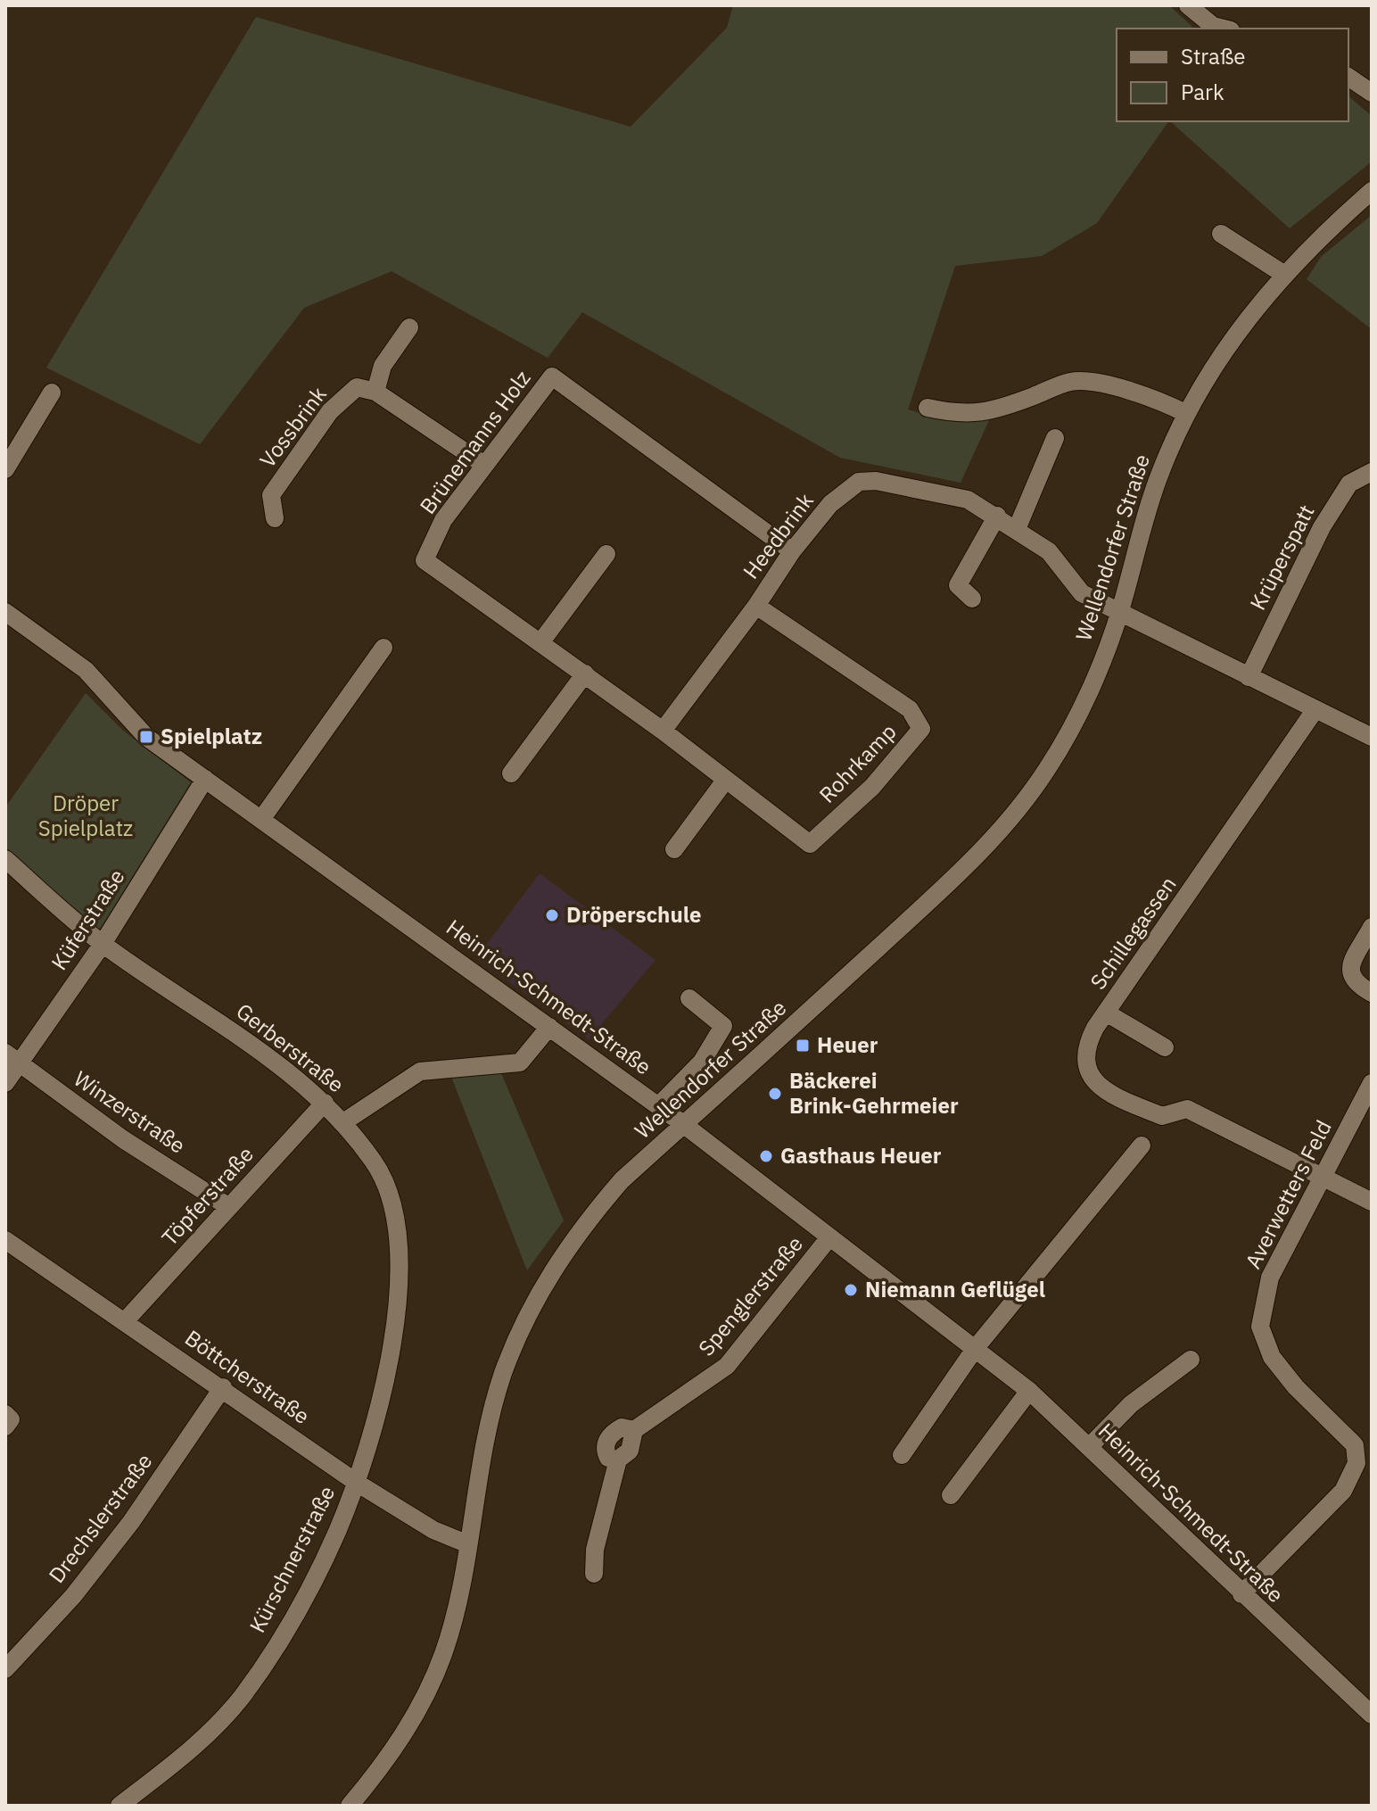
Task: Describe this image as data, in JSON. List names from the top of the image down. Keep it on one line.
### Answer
{"streets":{"street":["Vossbrink","Brünemanns Holz","Heedbrink","Wellendorfer Straße","Krüperspatt","Rohrkamp","Küferstraße","Schillegassen","Heinrich-Schmedt-Straße","Gerberstraße","Winzerstraße","Averwetters Feld","Töpferstraße","Spenglerstraße","Böttcherstraße","Drechslerstraße","Kürschnerstraße"]},"crossings":[["Brünemanns Holz","Heedbrink"],["Brünemanns Holz","Rohrkamp"],["Heedbrink","Wellendorfer Straße"],["Heedbrink","Rohrkamp"],["Wellendorfer Straße","Heinrich-Schmedt-Straße"],["Wellendorfer Straße","Böttcherstraße"],["Küferstraße","Heinrich-Schmedt-Straße"],["Küferstraße","Gerberstraße"],["Küferstraße","Winzerstraße"],["Schillegassen","Averwetters Feld"],["Heinrich-Schmedt-Straße","Averwetters Feld"],["Heinrich-Schmedt-Straße","Spenglerstraße"],["Gerberstraße","Töpferstraße"],["Gerberstraße","Böttcherstraße"],["Gerberstraße","Kürschnerstraße"],["Winzerstraße","Töpferstraße"],["Töpferstraße","Böttcherstraße"],["Böttcherstraße","Drechslerstraße"],["Böttcherstraße","Kürschnerstraße"]],"parks":["Dröper Spielplatz"],"places":{"transit":["Spielplatz","Heuer"],"other":["Dröperschule","Bäckerei Brink-Gehrmeier","Gasthaus Heuer","Niemann Geflügel"]},"legend":["Straße","Park"]}
